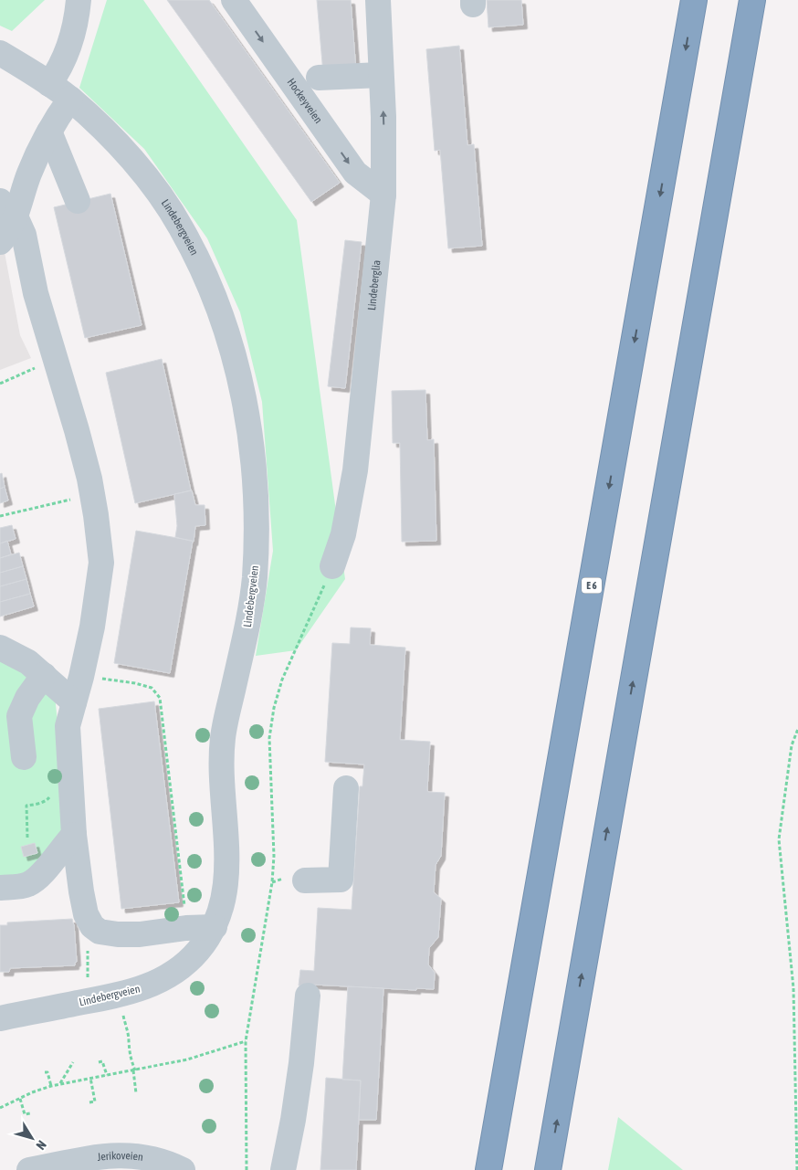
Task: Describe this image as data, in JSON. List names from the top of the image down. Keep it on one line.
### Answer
{"streets":{"highway":["E 6"],"street":["Hockeyveien","Lindebergveien","Lindeberglia","Jerikoveien"]},"crossings":[["Hockeyveien","Lindeberglia"]],"one_way":["Hockeyveien"],"north":"bottom right"}
